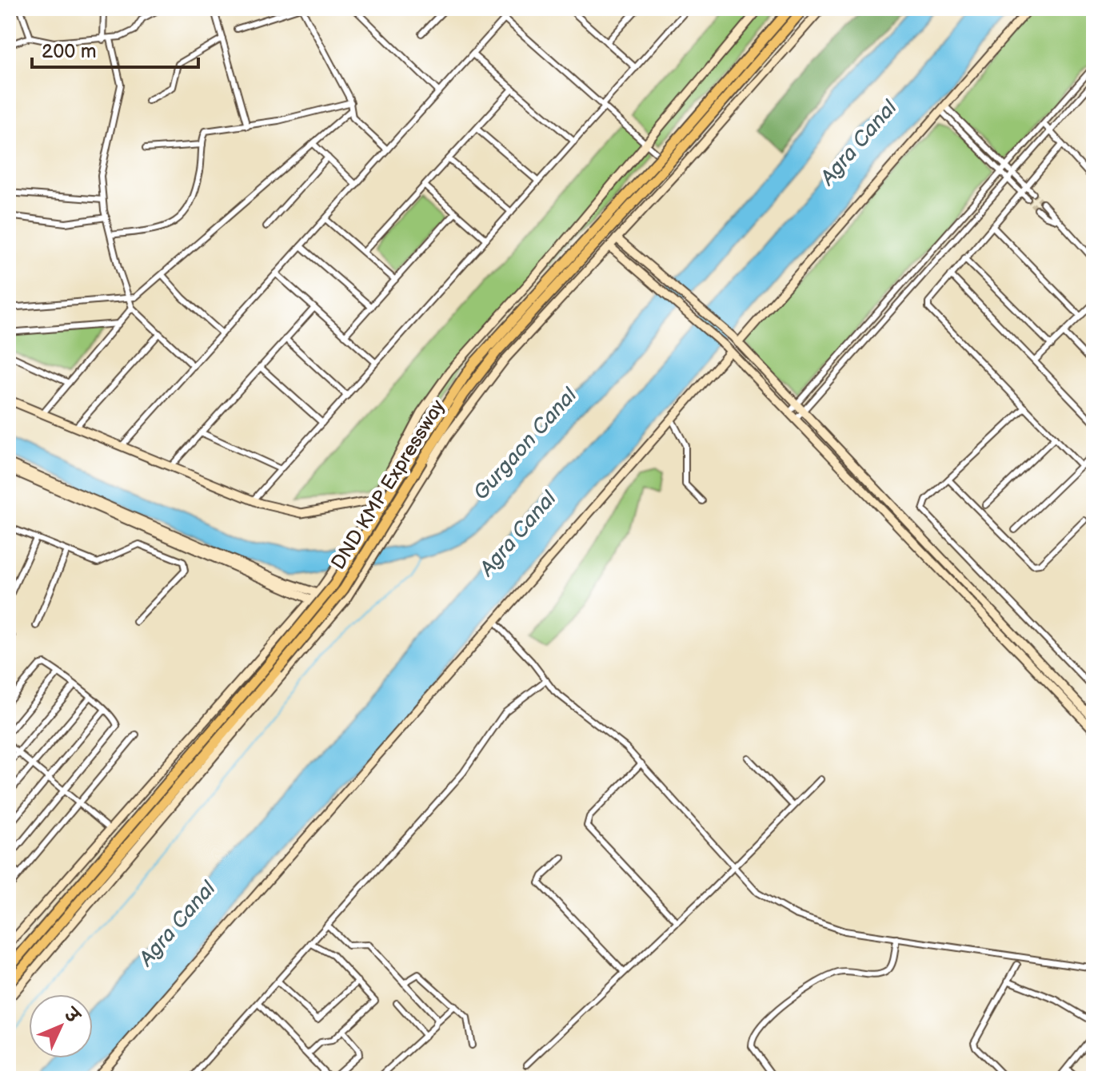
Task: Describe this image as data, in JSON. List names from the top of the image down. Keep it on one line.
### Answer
{"streets":{"highway":["DND KMP Expressway"]},"water":["Agra Canal","Gurgaon Canal"],"scale_bar":"200 m","north":"top right"}
